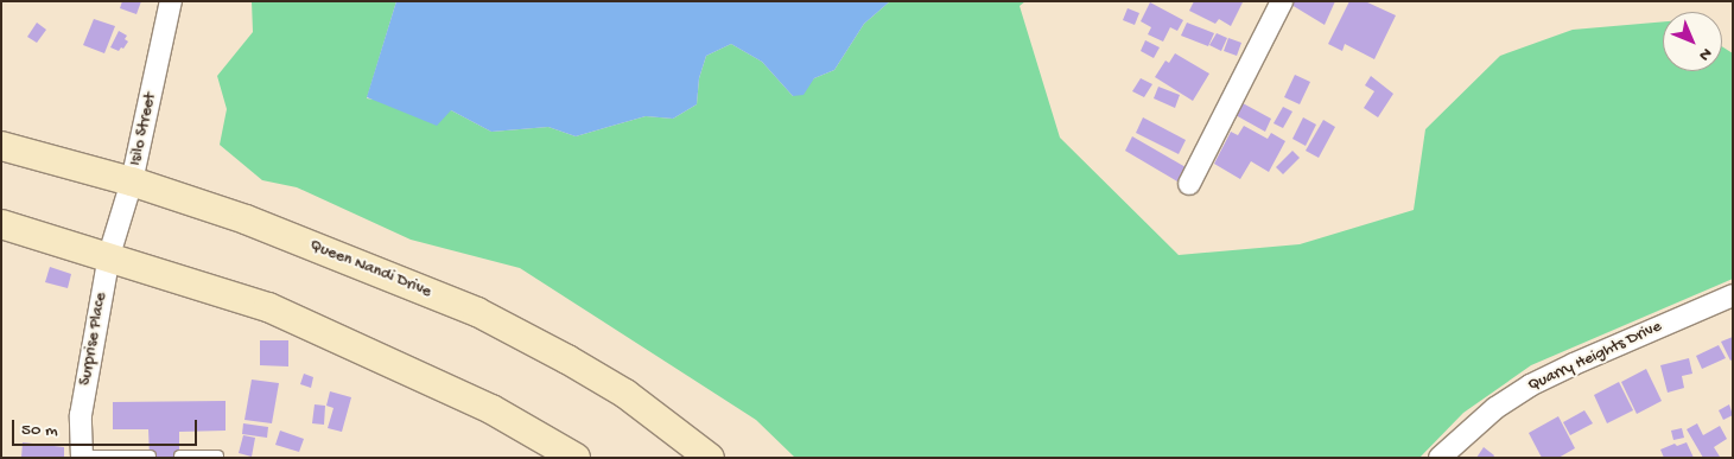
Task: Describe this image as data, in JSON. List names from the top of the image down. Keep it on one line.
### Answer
{"streets":{"main road":["Queen Nandi Drive"],"street":["Isilo Street","Surprise Place","Quarry Heights Drive"]},"crossings":[["Isilo Street","Queen Nandi Drive"],["Isilo Street","Surprise Place"]],"scale_bar":"50 m","north":"bottom right"}
